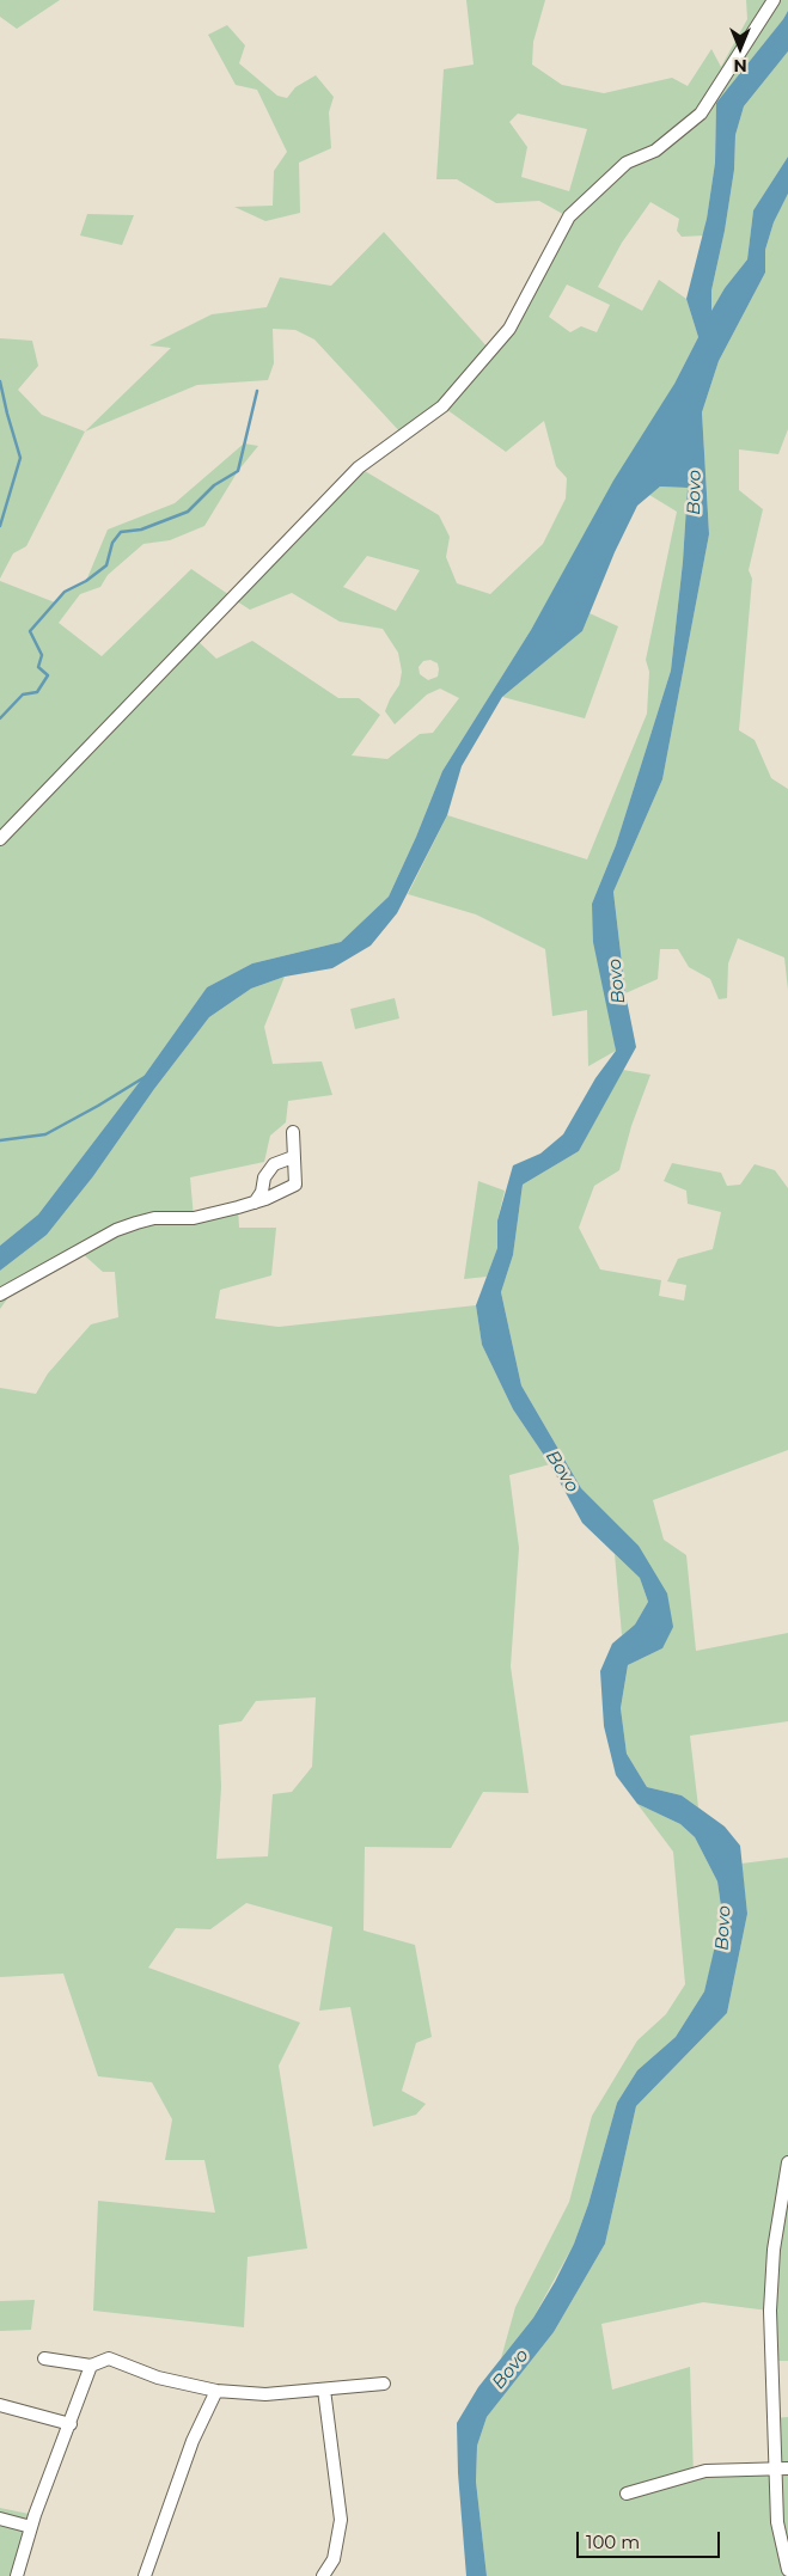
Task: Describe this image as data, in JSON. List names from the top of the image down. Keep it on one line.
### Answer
{"water":["Bovo"],"scale_bar":"100 m","north":"bottom"}
